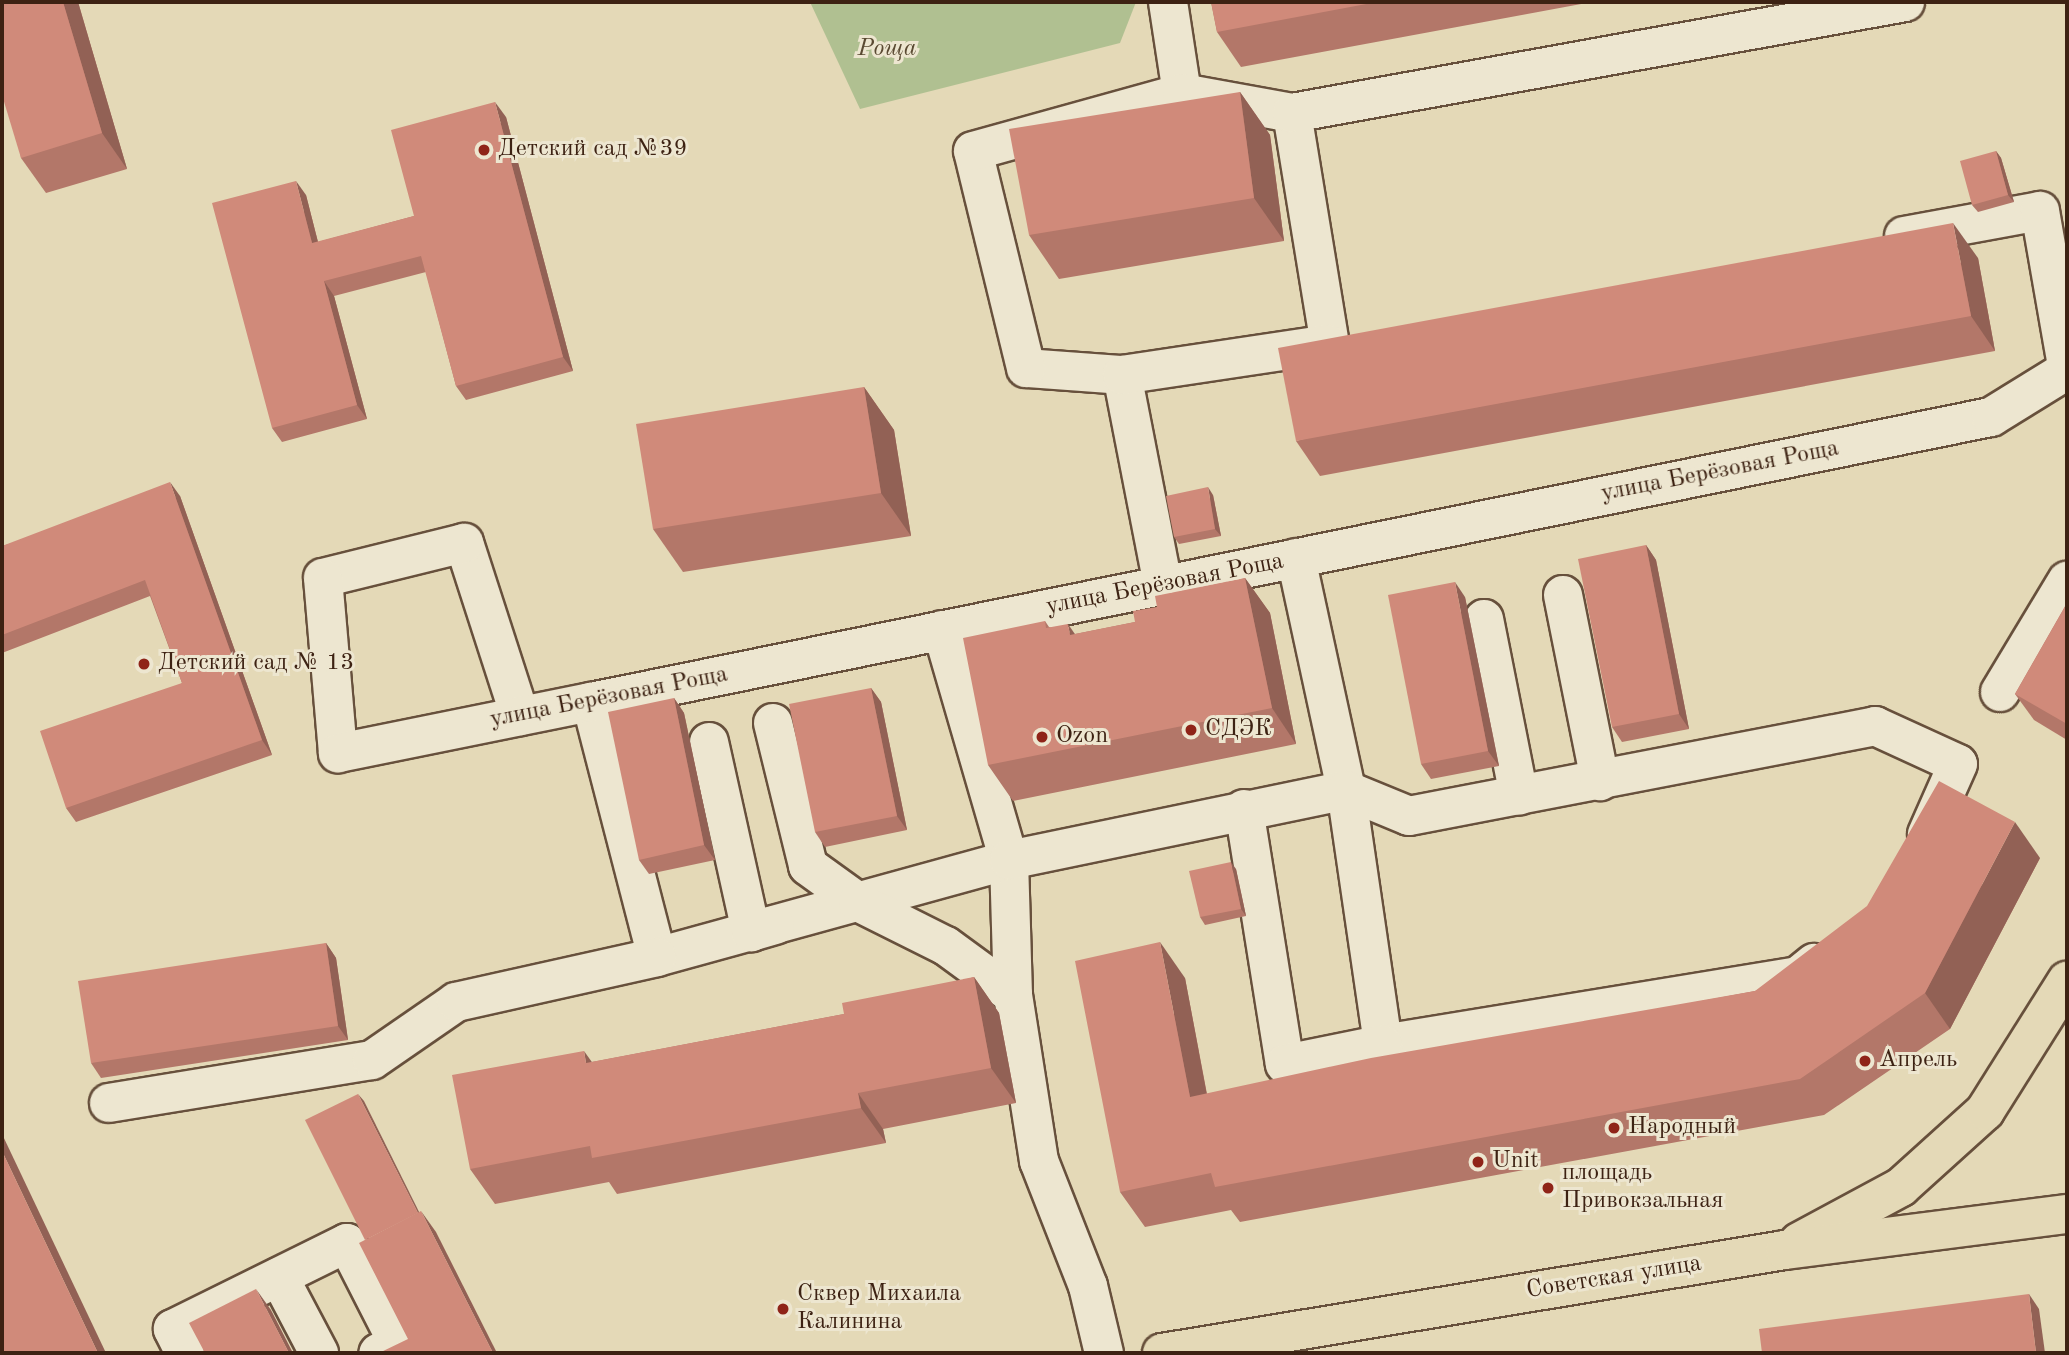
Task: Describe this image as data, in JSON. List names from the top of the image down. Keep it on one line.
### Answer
{"streets":{"main road":["Советская улица"],"street":["улица Берёзовая Роща"]},"parks":["Роща"],"places":["Детский сад №39","Детский сад № 13","СДЭК","Ozon","Апрель","Народный","Unit","площадь Привокзальная","Сквер Михаила Калинина"]}
